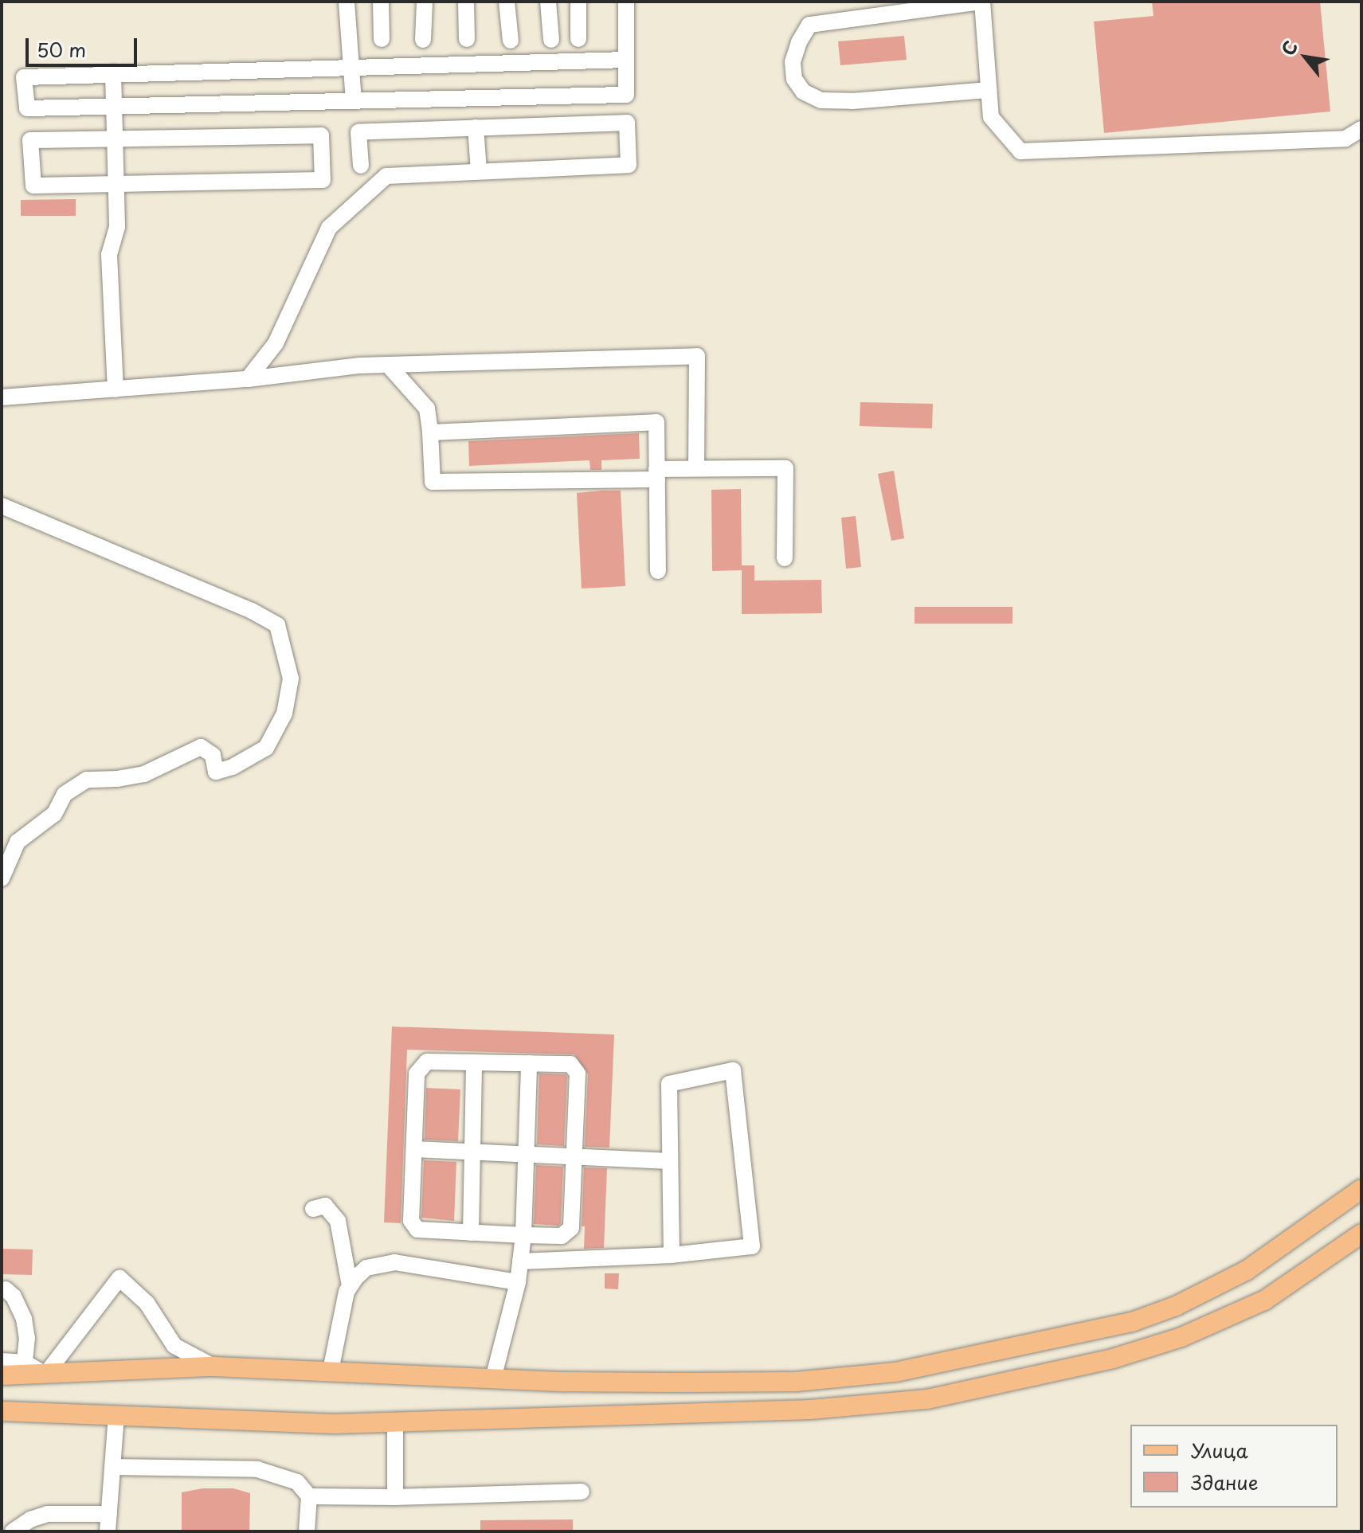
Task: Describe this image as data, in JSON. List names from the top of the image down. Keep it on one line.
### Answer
{"legend":["Улица","Здание"],"scale_bar":"50 m","north":"top left"}
